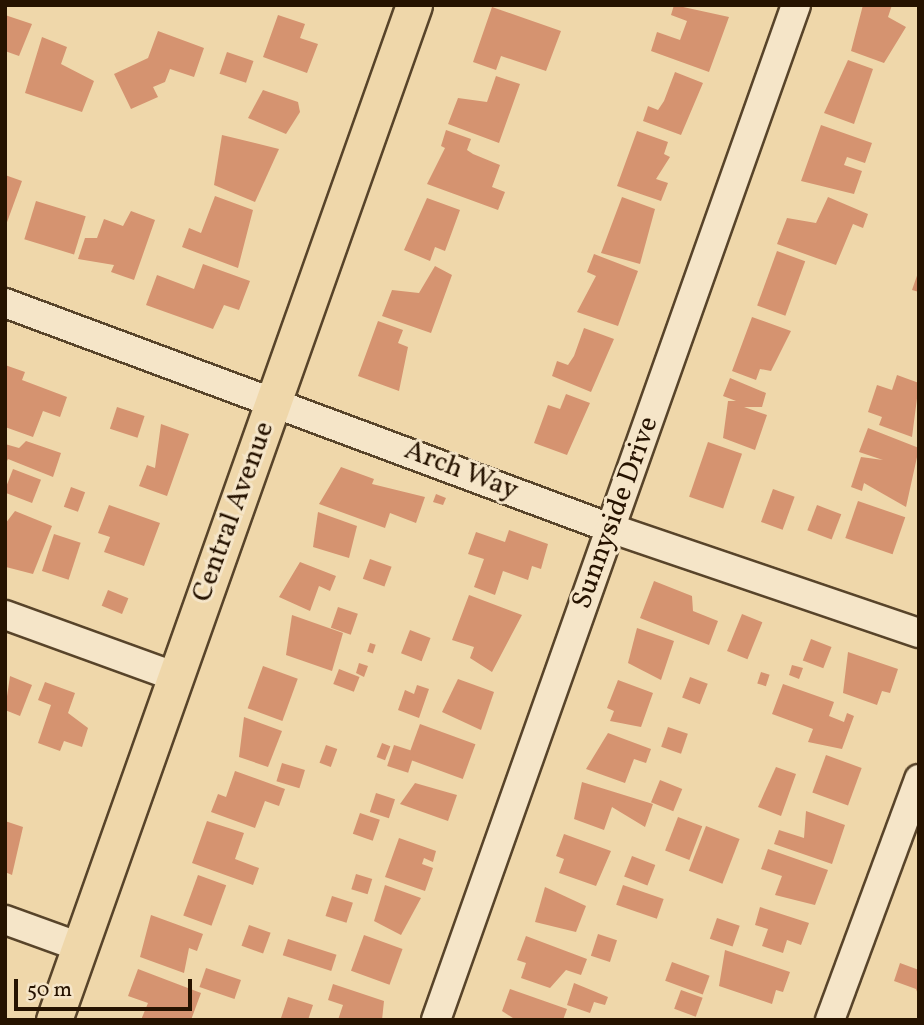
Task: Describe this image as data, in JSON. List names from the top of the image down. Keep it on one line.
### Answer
{"streets":{"main road":["Central Avenue"],"street":["Arch Way","Sunnyside Drive"]},"crossings":[["Arch Way","Central Avenue"],["Arch Way","Sunnyside Drive"]],"scale_bar":"50 m"}
